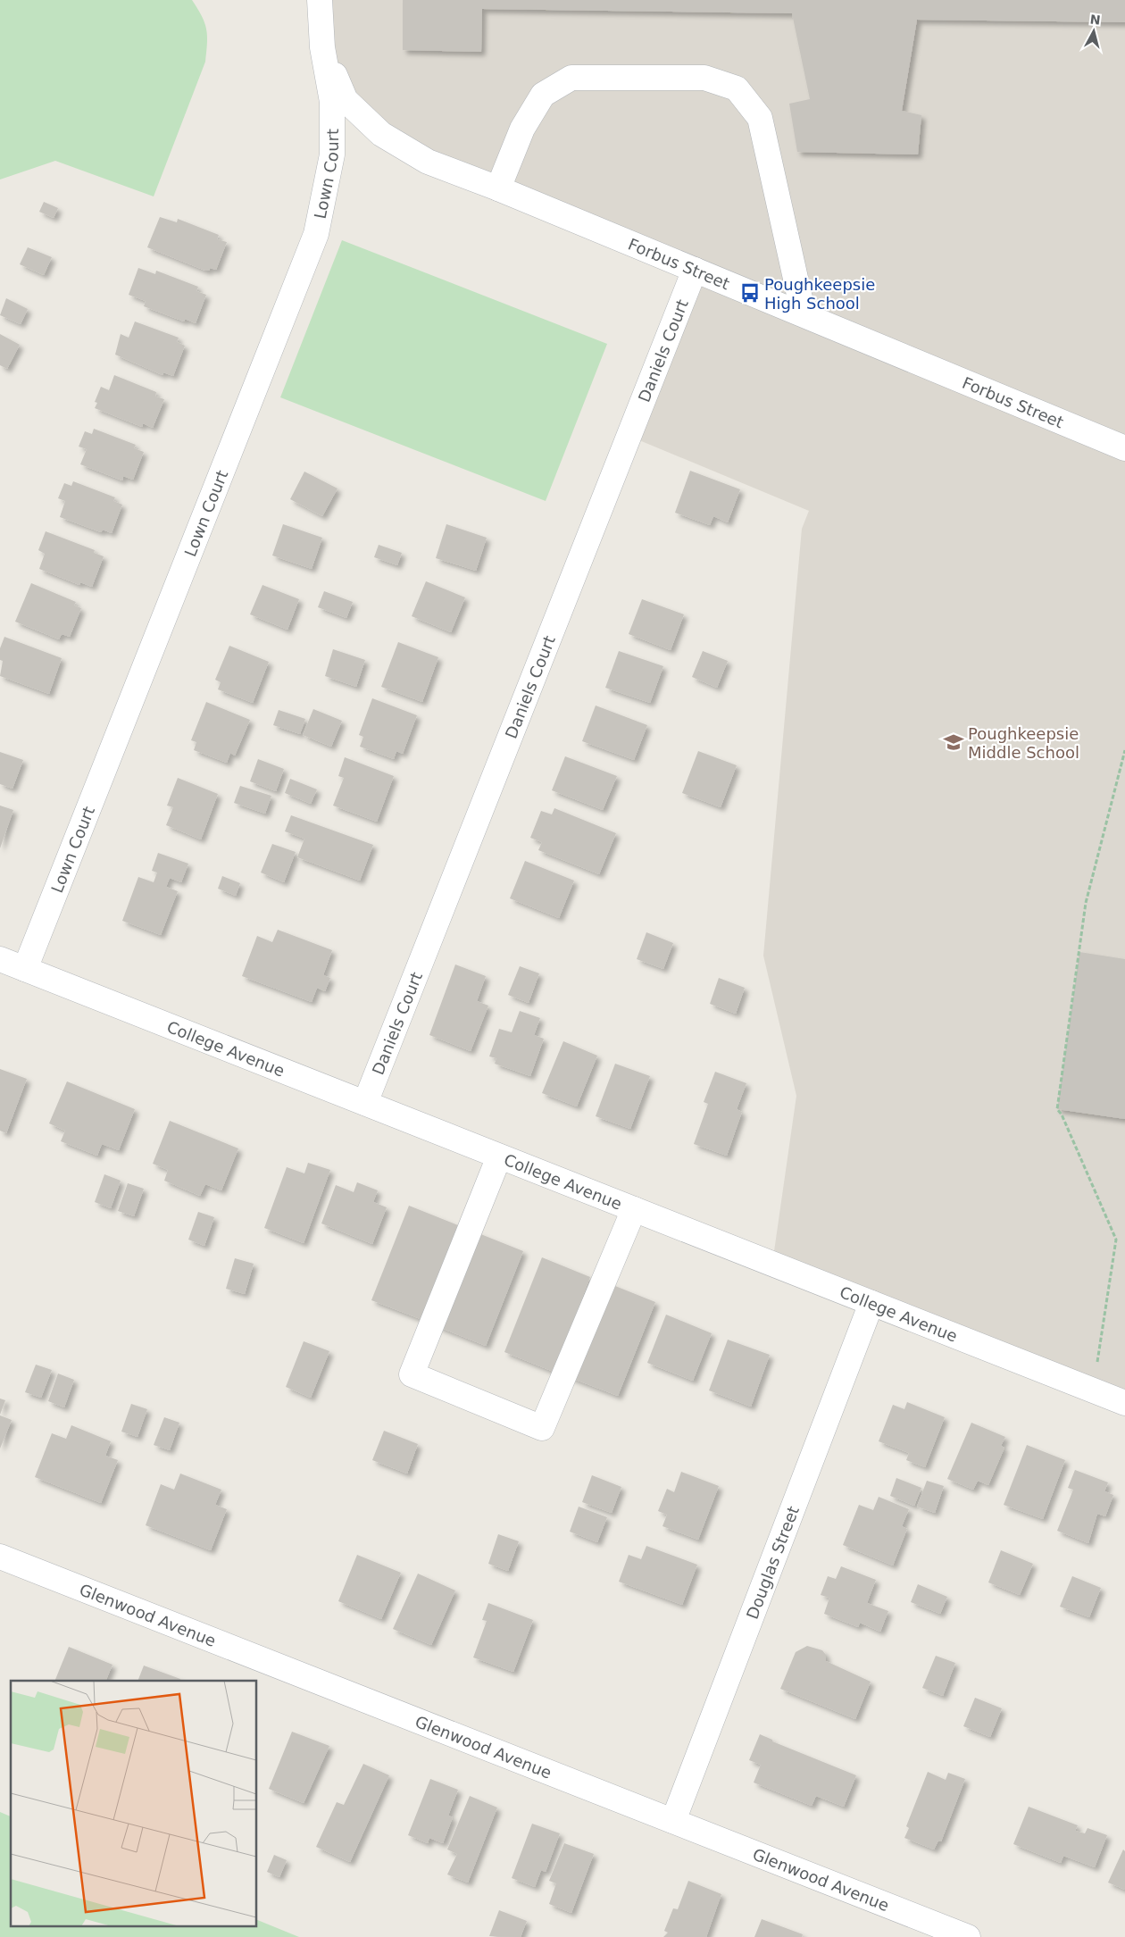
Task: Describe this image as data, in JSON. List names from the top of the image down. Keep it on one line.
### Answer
{"streets":{"street":["Lown Court","Forbus Street","Daniels Court","College Avenue","Douglas Street","Glenwood Avenue"]},"crossings":[["Lown Court","Forbus Street"],["Lown Court","College Avenue"],["Forbus Street","Daniels Court"],["Daniels Court","College Avenue"],["College Avenue","Douglas Street"],["Douglas Street","Glenwood Avenue"]],"places":{"bus stop":["Poughkeepsie High School"],"school or university":["Poughkeepsie Middle School"]},"north":"top"}
